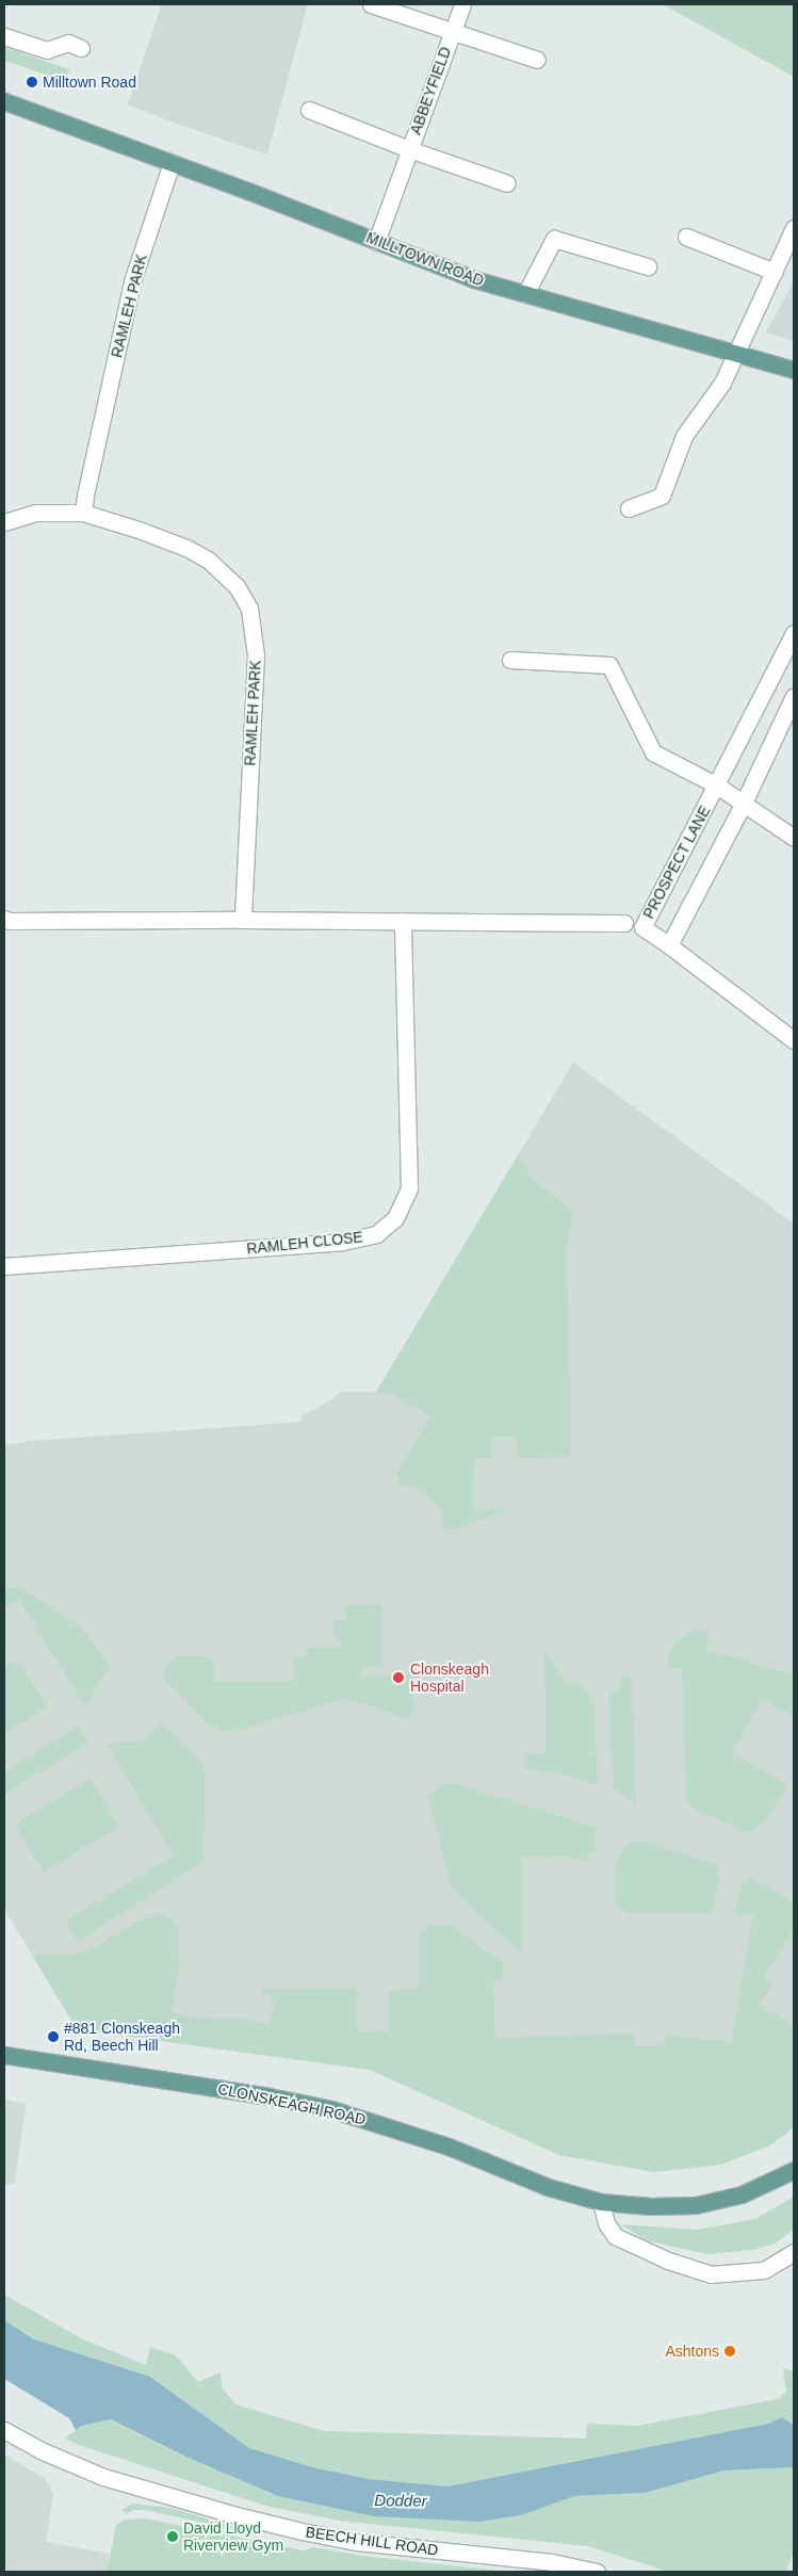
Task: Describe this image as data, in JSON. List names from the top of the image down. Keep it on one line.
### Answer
{"streets":{"main road":["MILLTOWN ROAD","CLONSKEAGH ROAD"],"street":["ABBEYFIELD","RAMLEH PARK","PROSPECT LANE","RAMLEH CLOSE","BEECH HILL ROAD"]},"crossings":[["ABBEYFIELD","MILLTOWN ROAD"],["MILLTOWN ROAD","RAMLEH PARK"]],"water":["Dodder"],"places":["Milltown Road","Clonskeagh Hospital","#881 Clonskeagh Rd, Beech Hill","Ashtons","David Lloyd Riverview Gym"]}
